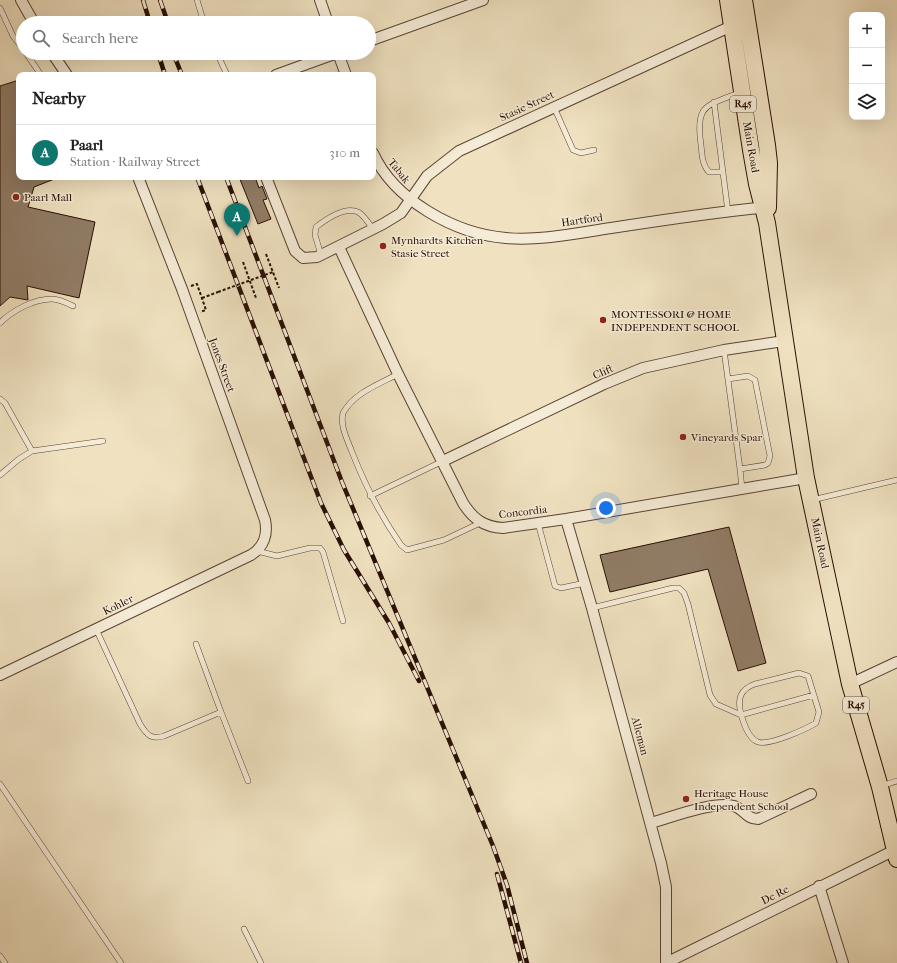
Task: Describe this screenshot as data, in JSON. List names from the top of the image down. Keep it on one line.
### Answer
{"streets":{"main road":["R45","Main Road"],"street":["Stasie Street","Tabak","Hartford","Jones Street","Clift","Concordia","Kohler","Alleman","De Re"]},"crossings":[["Stasie Street","Main Road"],["Stasie Street","Tabak"],["Stasie Street","Hartford"],["Main Road","Hartford"],["Main Road","Clift"],["Main Road","Concordia"],["Main Road","De Re"],["Tabak","Hartford"],["Jones Street","Kohler"],["Concordia","Alleman"],["Alleman","De Re"]],"places":["Paarl Mall","Mynhardts Kitchen Stasie Street","MONTESSORI @ HOME INDEPENDENT SCHOOL","Vineyards Spar","Heritage House Independent School"],"page":{"map_buttons":["+","−"],"search":"Search here","heading":"Nearby","list":[{"mark":"A","name":"Paarl","note":"Station · Railway Street","value":"310 m"}],"pins":"A"}}
